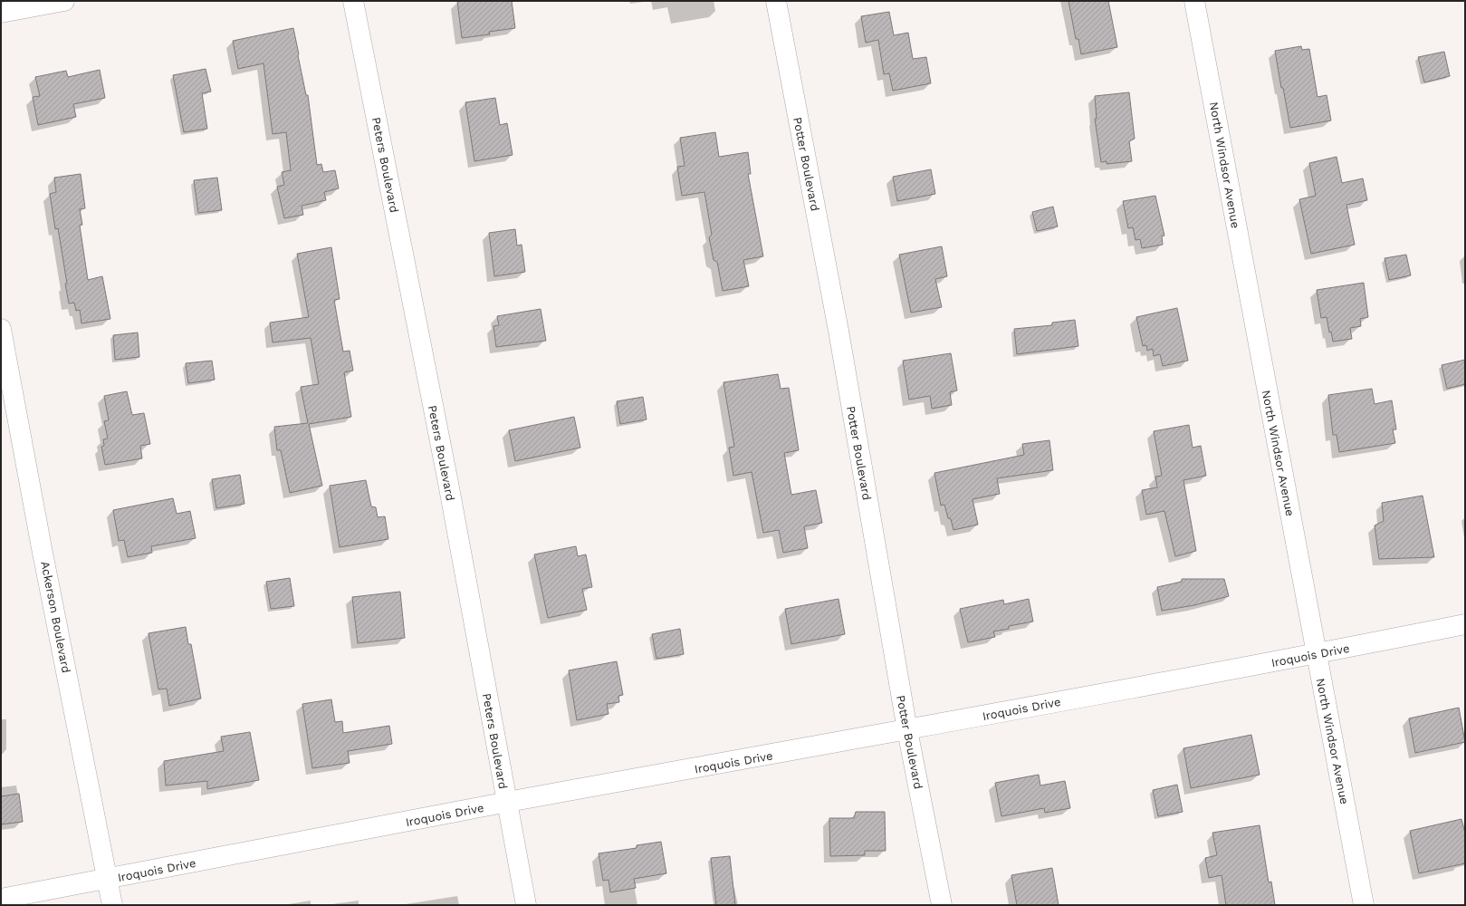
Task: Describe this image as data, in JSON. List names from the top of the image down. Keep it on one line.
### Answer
{"streets":{"street":["Potter Boulevard","Peters Boulevard","North Windsor Avenue","Ackerson Boulevard","Iroquois Drive"]},"crossings":[["Potter Boulevard","Iroquois Drive"],["Peters Boulevard","Iroquois Drive"],["North Windsor Avenue","Iroquois Drive"],["Ackerson Boulevard","Iroquois Drive"]]}
